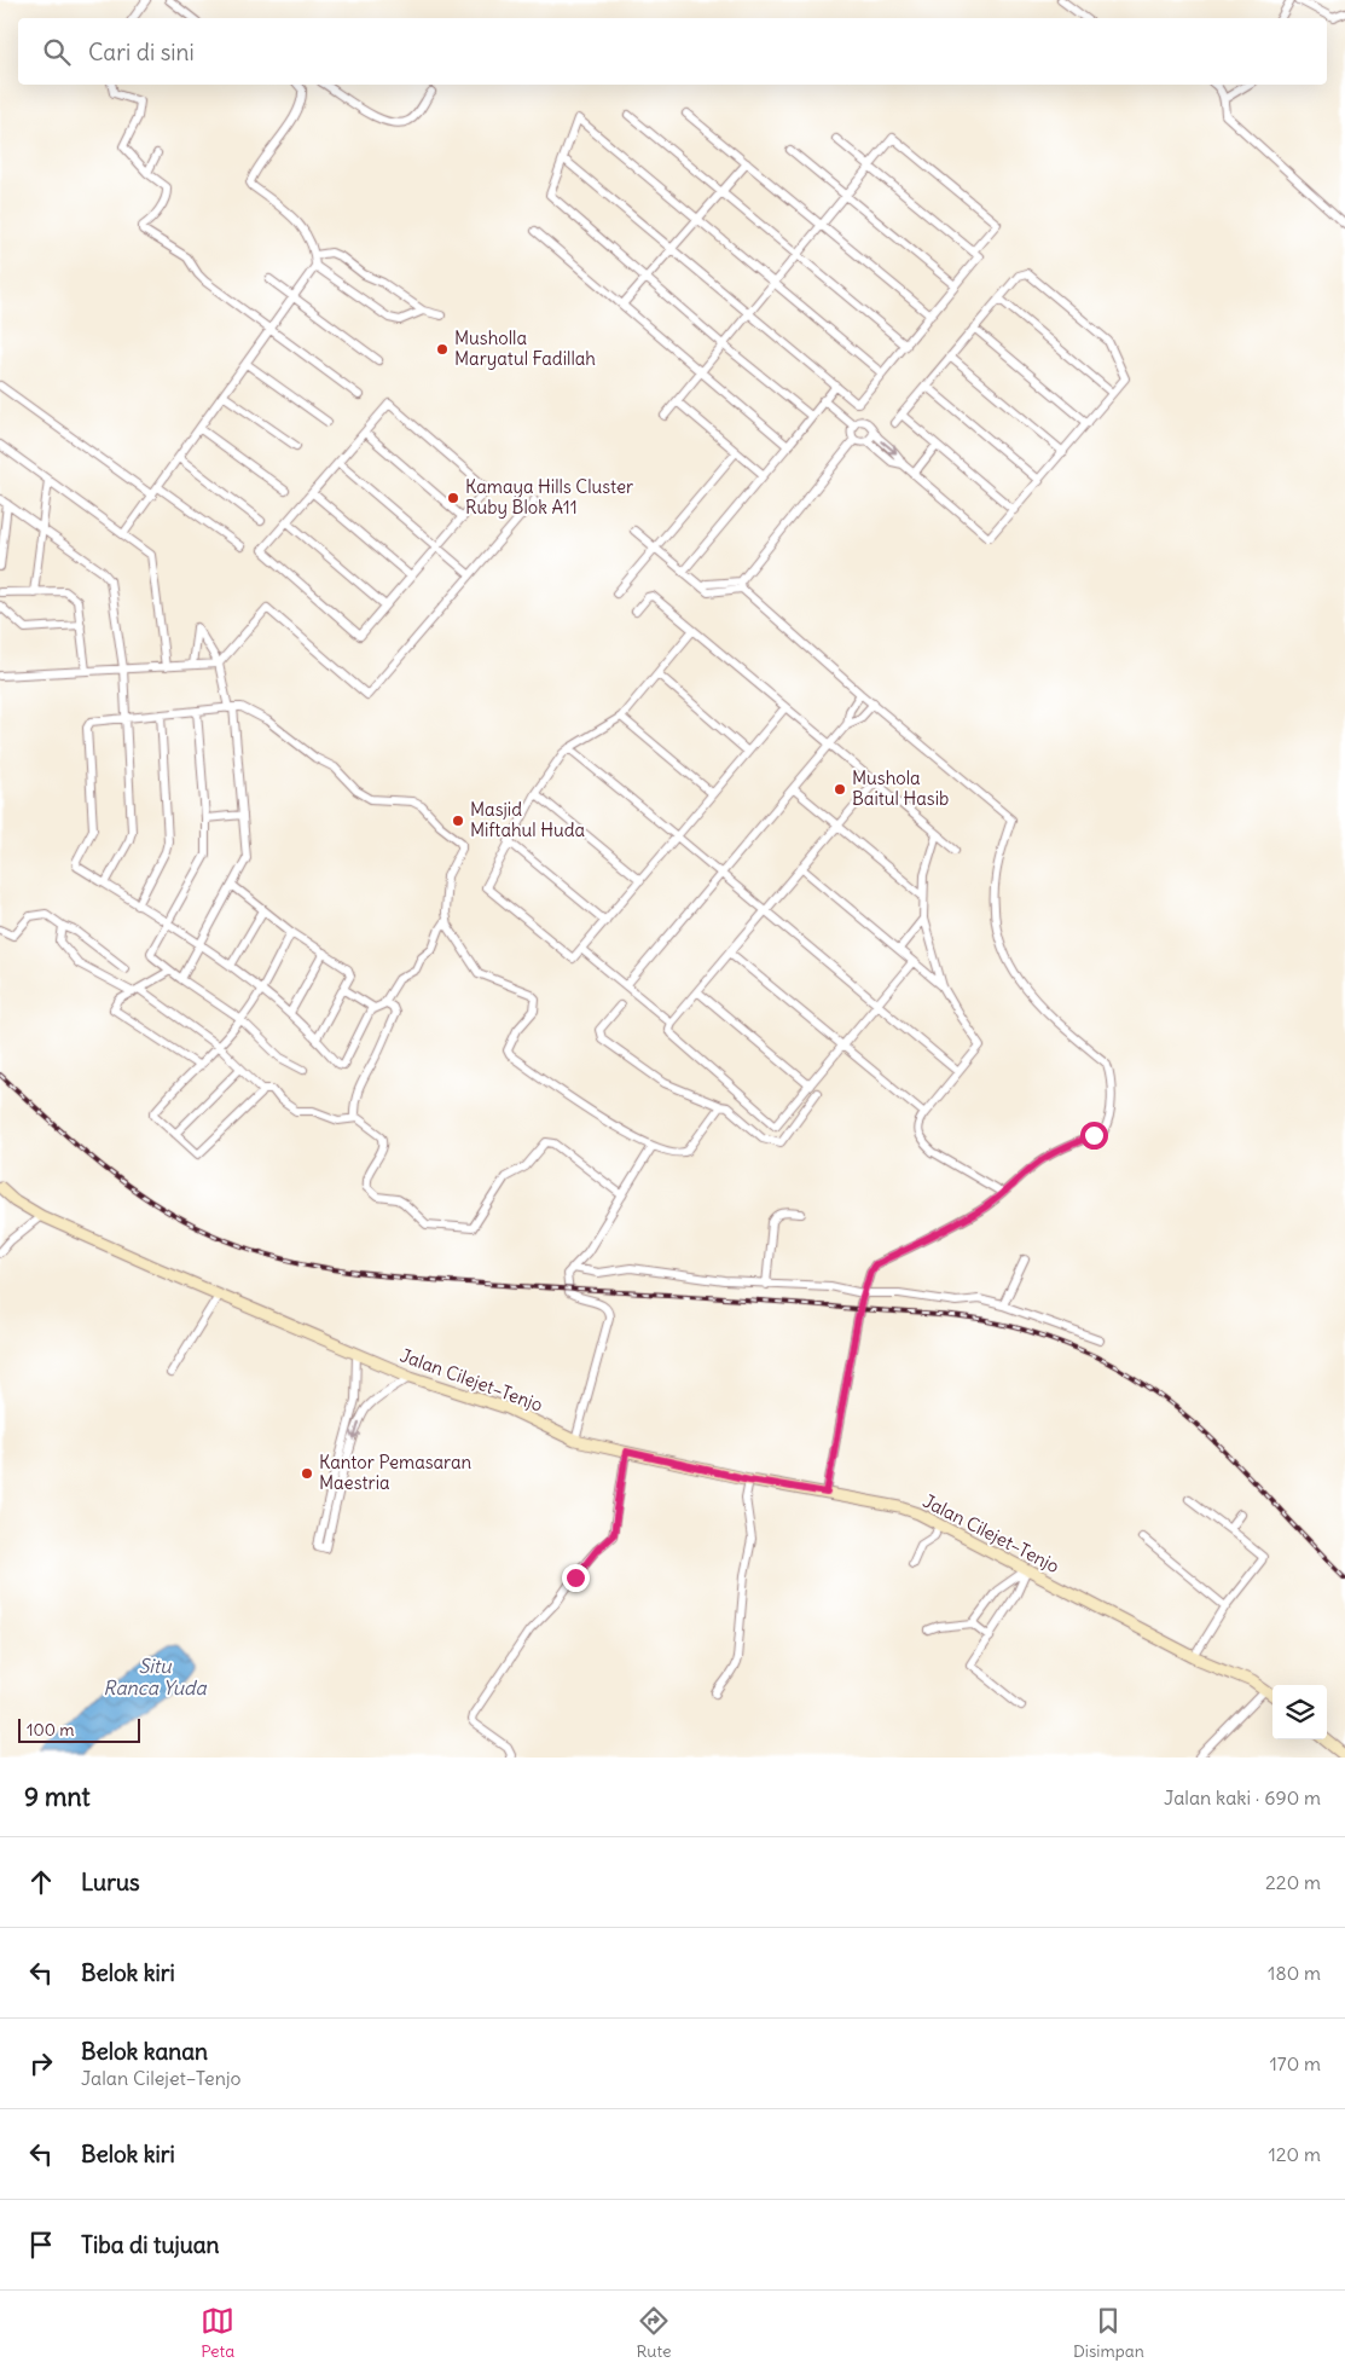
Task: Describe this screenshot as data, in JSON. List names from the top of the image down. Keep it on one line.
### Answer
{"streets":{"main road":["Jalan Cilejet–Tenjo"]},"water":["Situ Ranca Yuda"],"places":["Musholla Maryatul Fadillah","Kamaya Hills Cluster Ruby Blok A11","Mushola Baitul Hasib","Masjid Miftahul Huda","Kantor Pemasaran Maestria"],"scale_bar":"100 m","page":{"search":"Cari di sini","scale":"100 m","heading":["9 mnt","Jalan kaki · 690 m"],"list":[["Lurus","220 m"],["Belok kiri","180 m"],["Belok kanan","Jalan Cilejet–Tenjo","170 m"],["Belok kiri","120 m"],"Tiba di tujuan"],"nav":["Peta","Rute","Disimpan"]}}
